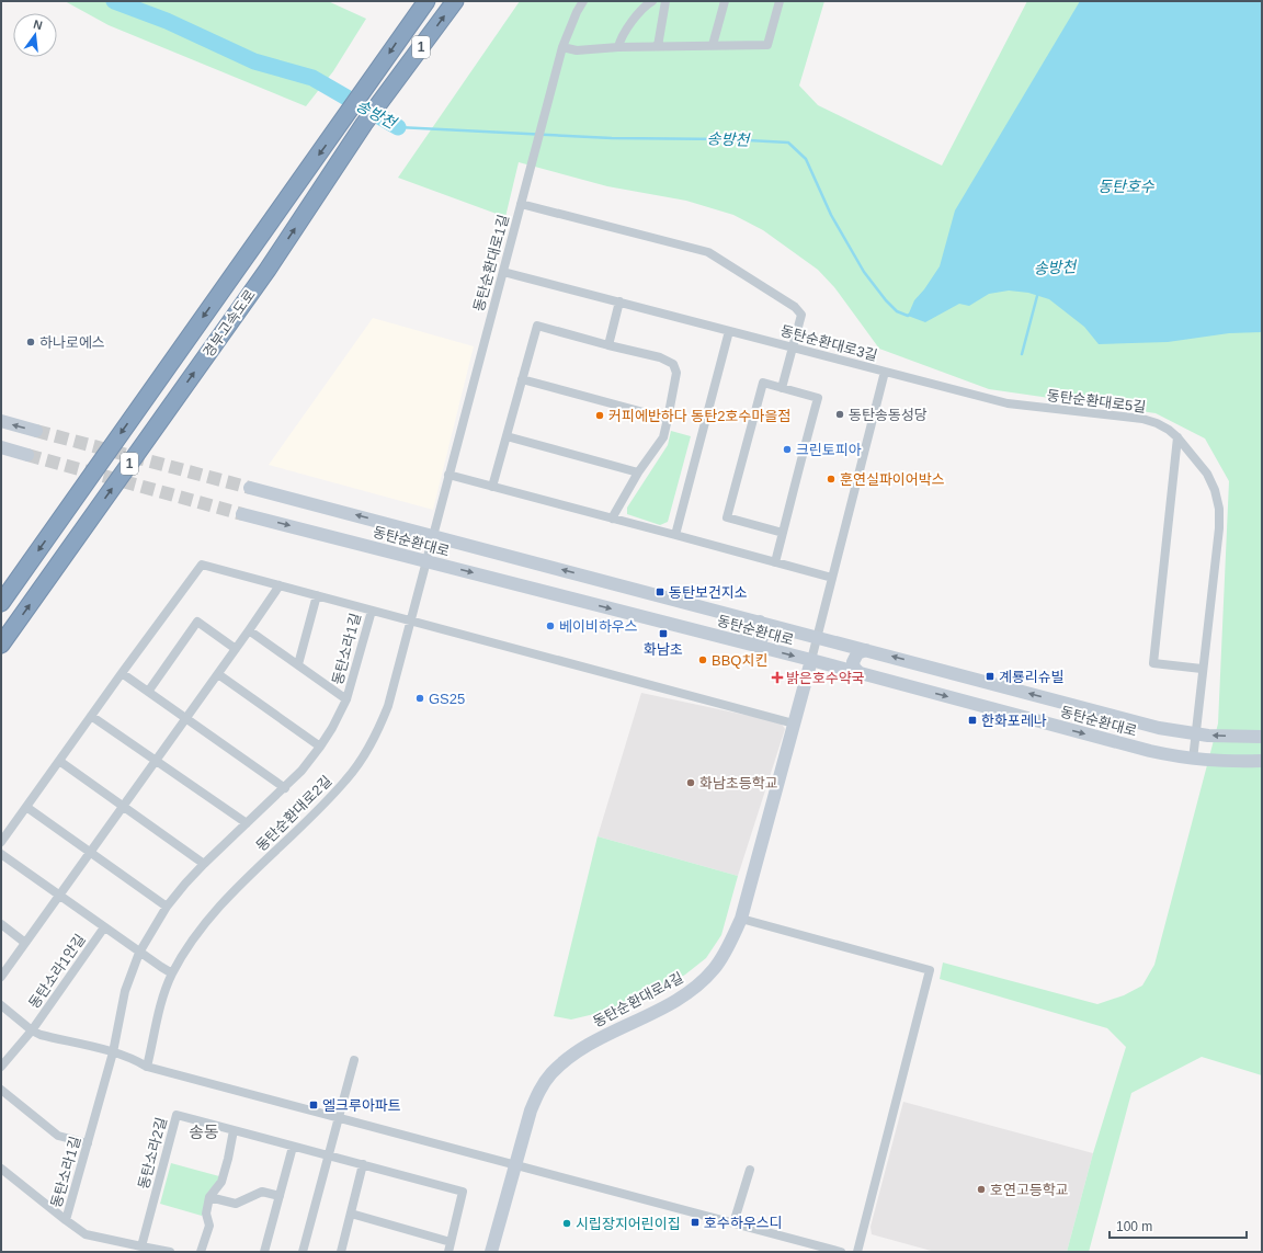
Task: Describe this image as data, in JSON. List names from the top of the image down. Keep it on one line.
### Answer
{"streets":{"highway":["1","경부고속도로"],"main road":["동탄순환대로","동탄순환대로4길"],"street":["동탄순환대로1길","동탄순환대로3길","동탄순환대로5길","동탄소라1길","동탄순환대로2길","동탄소라1안길","동탄소라2길"]},"crossings":[["동탄순환대로1길","동탄순환대로3길"],["동탄순환대로1길","동탄순환대로"],["동탄순환대로1길","동탄순환대로2길"],["동탄순환대로3길","동탄순환대로5길"],["동탄순환대로3길","동탄순환대로"],["동탄순환대로3길","동탄순환대로4길"],["동탄순환대로5길","동탄순환대로"],["동탄순환대로","동탄순환대로2길"],["동탄순환대로","동탄순환대로4길"],["동탄소라1길","동탄소라1안길"],["동탄순환대로2길","동탄소라1안길"]],"districts":["송동"],"water":["송방천","동탄호수"],"places":{"other":["하나로에스","동탄송동성당","커피에반하다 동탄2호수마을점","크린토피아","훈연실파이어박스","베이비하우스","BBQ치킨","GS25","화남초등학교","호연고등학교","시립장지어린이집"],"transit":["동탄보건지소","화남초","계룡리슈빌","한화포레나","엘크루아파트","호수하우스디"],"health":["밝은호수약국"]},"scale_bar":"100 m","north":"top"}
